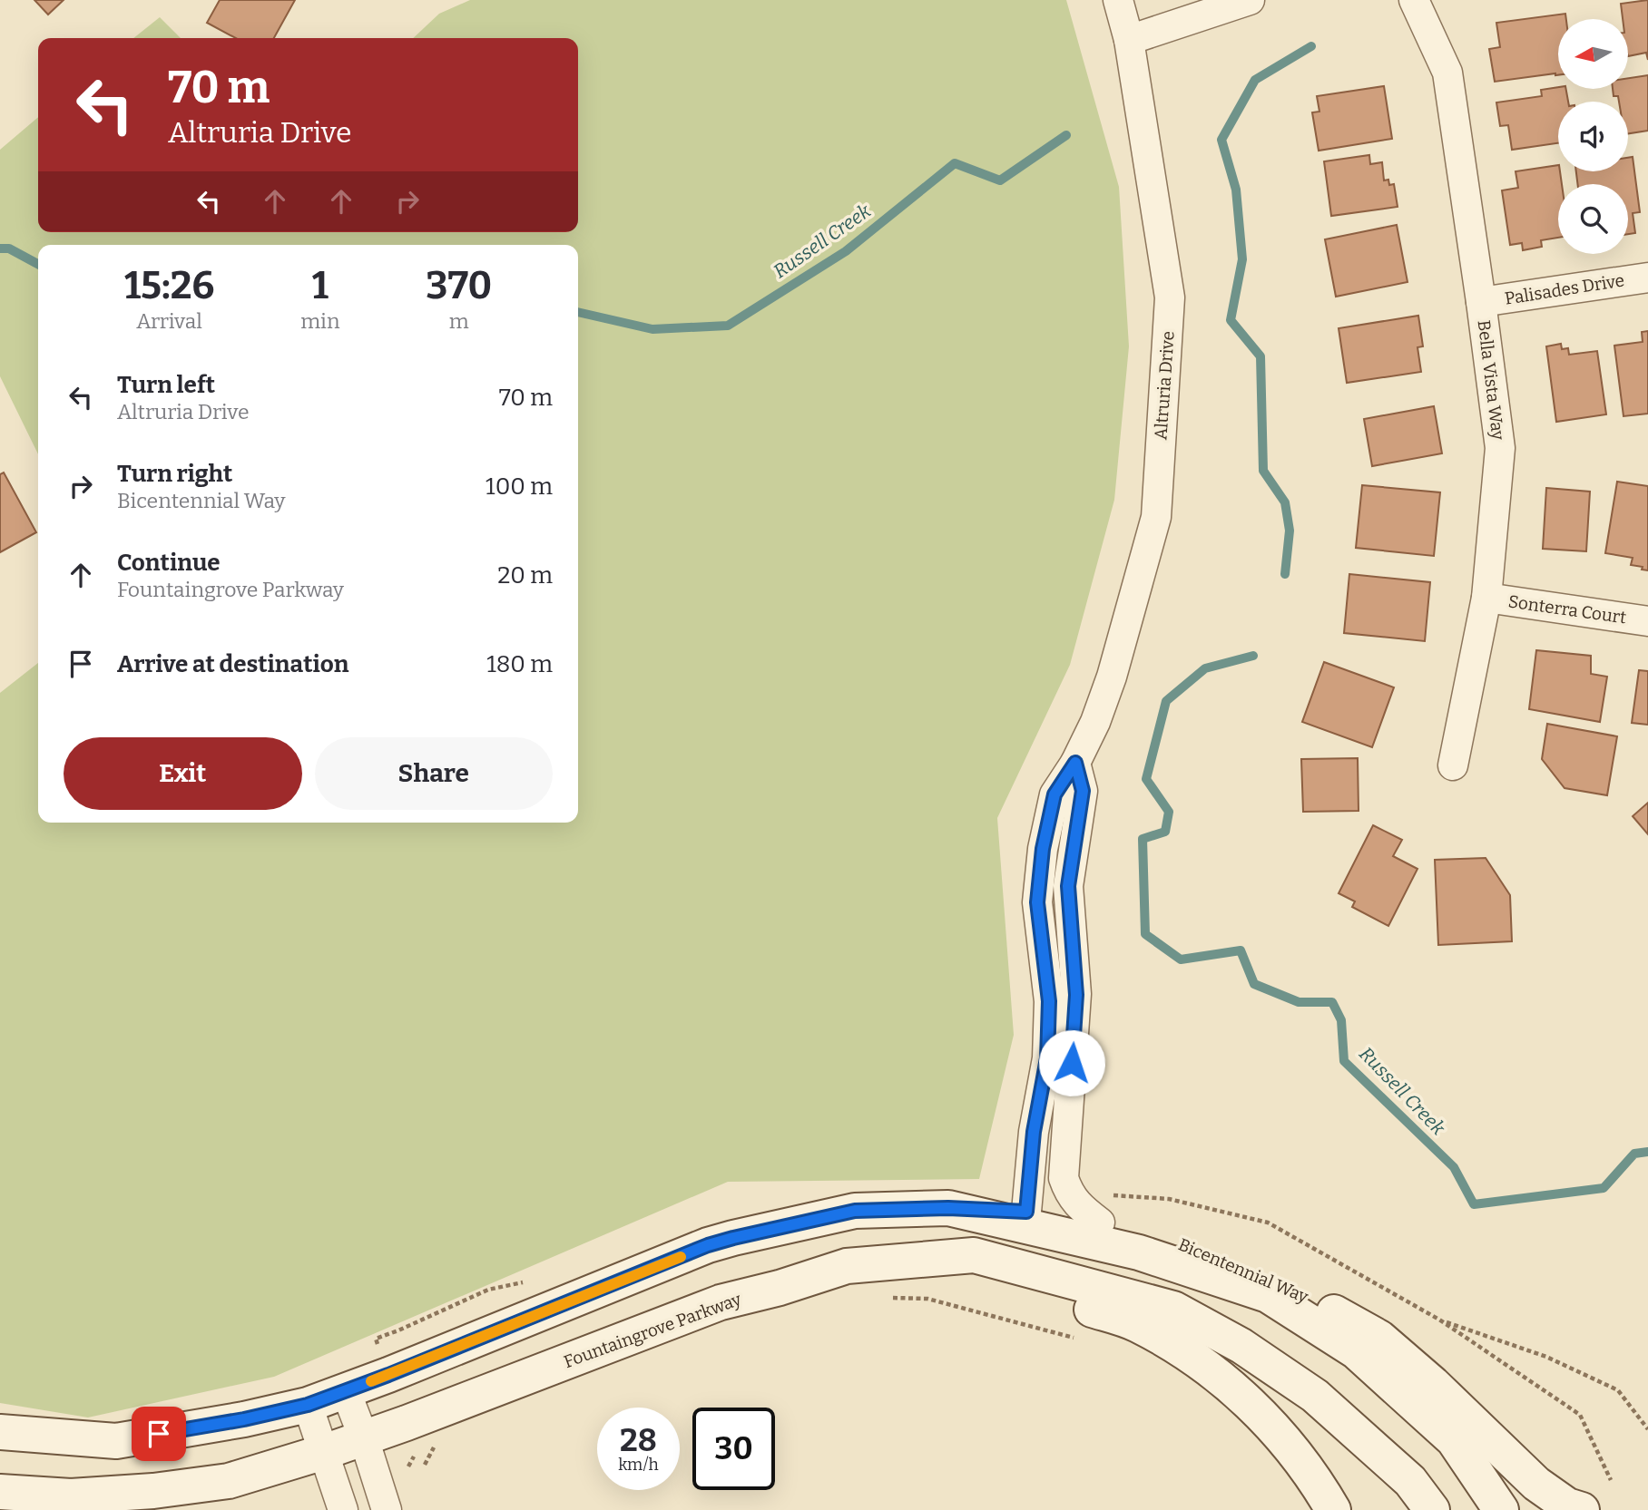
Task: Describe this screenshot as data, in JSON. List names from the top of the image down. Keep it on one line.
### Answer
{"streets":{"main road":["Bicentennial Way","Fountaingrove Parkway"],"street":["Palisades Drive","Bella Vista Way","Altruria Drive","Sonterra Court"]},"crossings":[["Palisades Drive","Bella Vista Way"],["Bella Vista Way","Sonterra Court"],["Altruria Drive","Bicentennial Way"]],"water":["Russell Creek"],"north":"left","page":{"turn":["70 m","Altruria Drive"],"eta":["15:26","Arrival","1","min","370","m"],"list":[{"name":"Turn left","note":"Altruria Drive","value":"70 m"},{"name":"Turn right","note":"Bicentennial Way","value":"100 m"},{"name":"Continue","note":"Fountaingrove Parkway","value":"20 m"},{"name":"Arrive at destination","value":"180 m"}],"buttons":["Exit","Share"],"speed":"28 km/h","limit":"30"}}
